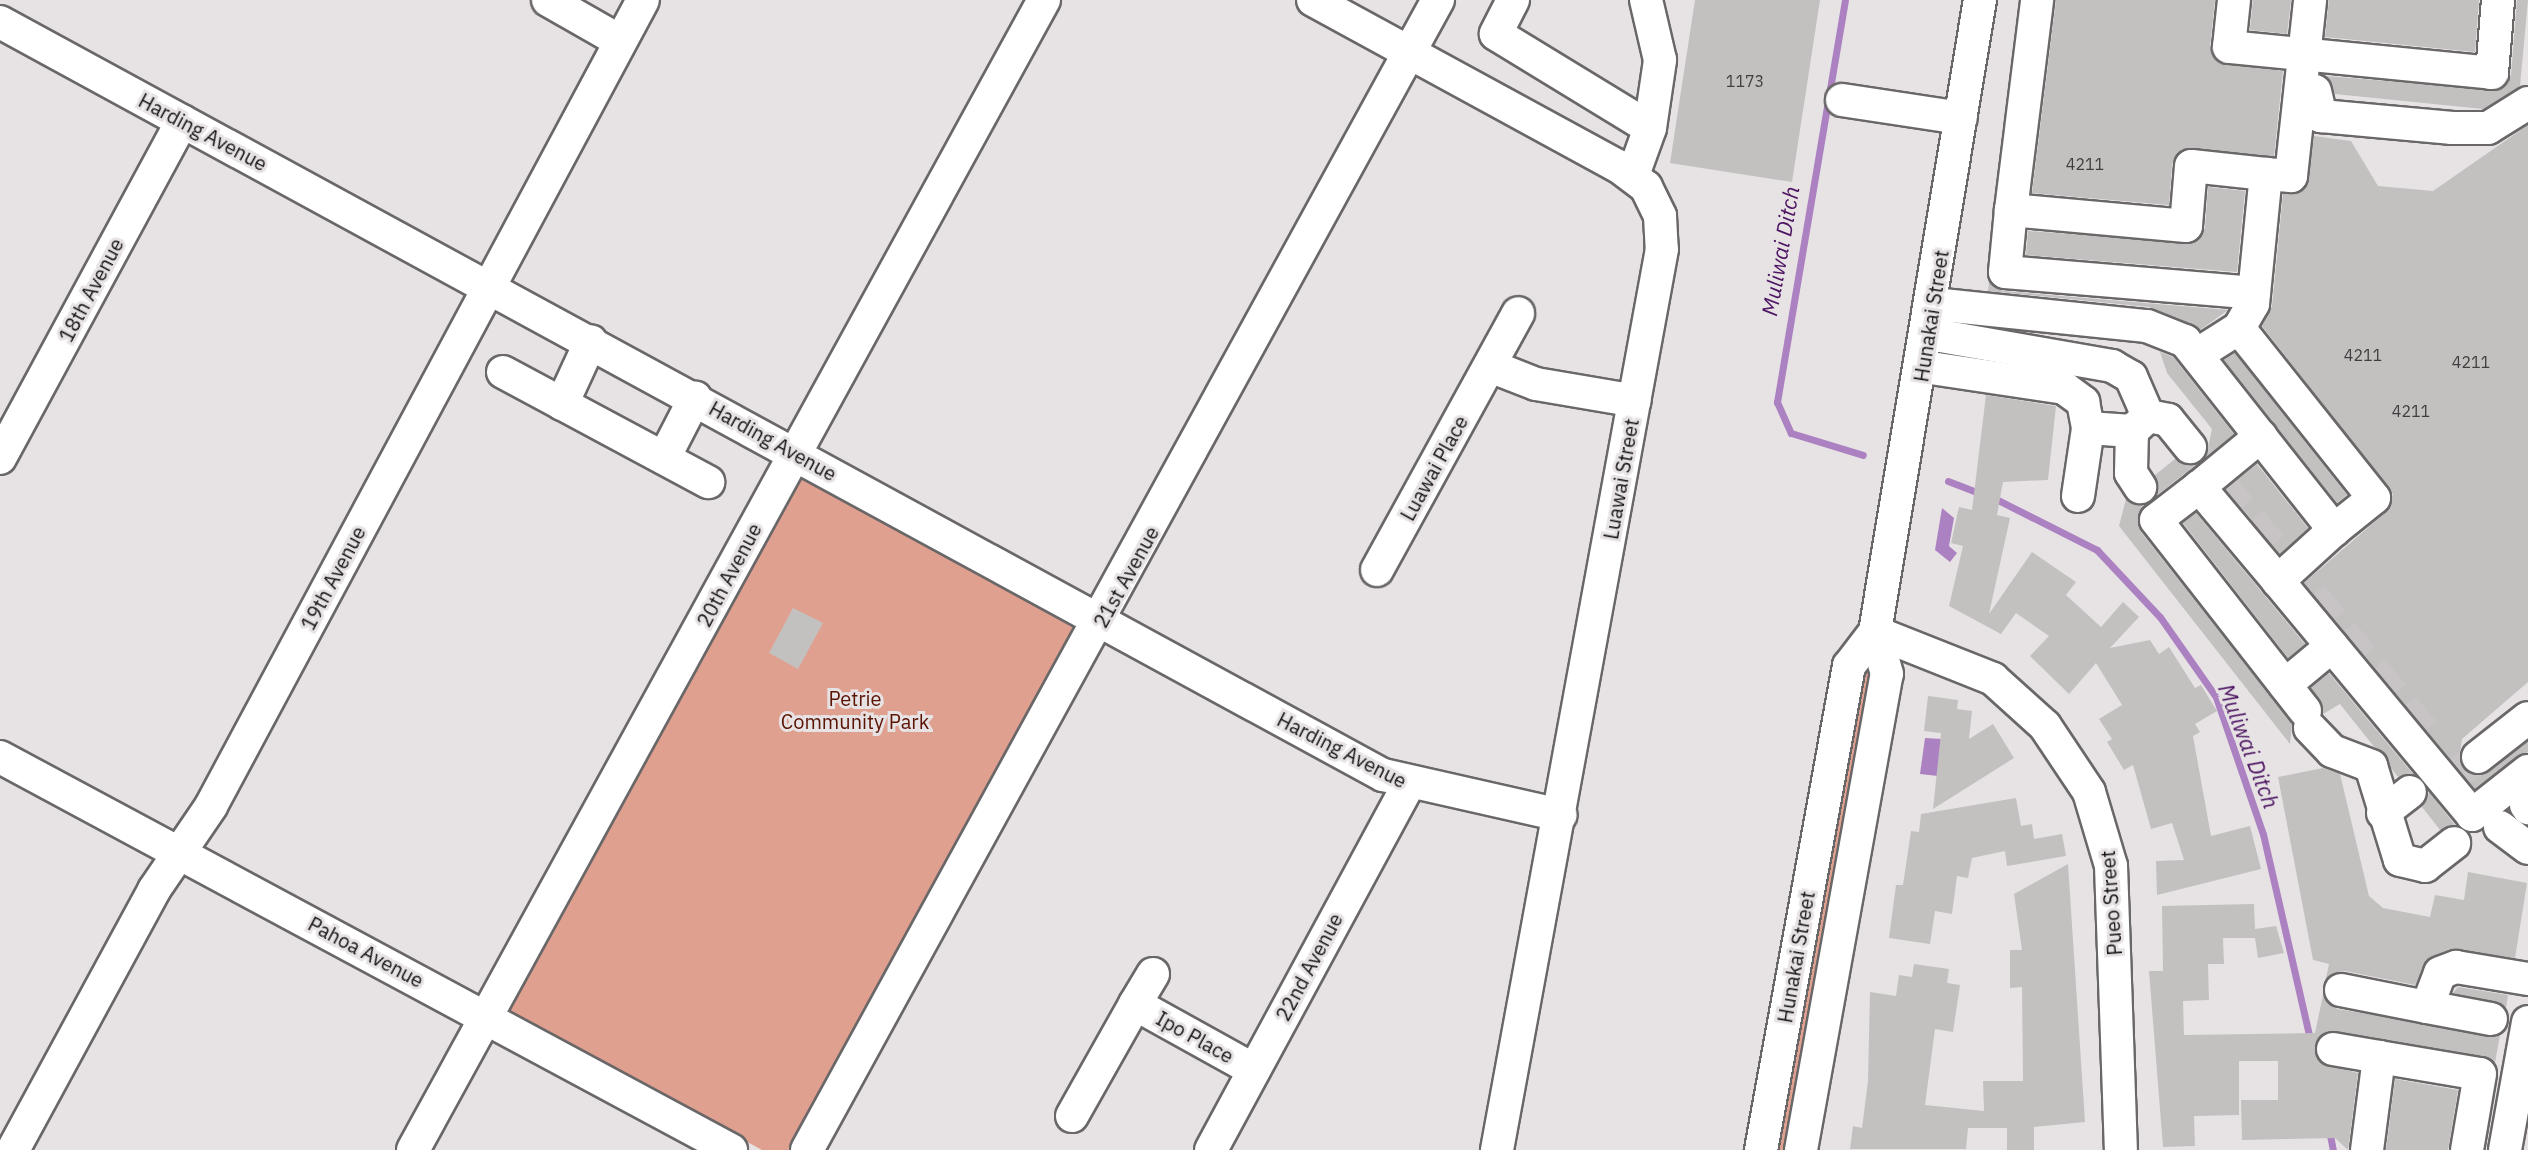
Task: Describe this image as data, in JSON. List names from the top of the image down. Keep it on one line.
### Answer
{"streets":{"street":["Harding Avenue","18th Avenue","Hunakai Street","Luawai Place","Luawai Street","20th Avenue","21st Avenue","19th Avenue","Pueo Street","Pahoa Avenue","22nd Avenue","Ipo Place"]},"crossings":[["Harding Avenue","18th Avenue"],["Harding Avenue","Luawai Street"],["Harding Avenue","20th Avenue"],["Harding Avenue","21st Avenue"],["Harding Avenue","19th Avenue"],["Harding Avenue","22nd Avenue"],["Hunakai Street","Pueo Street"],["Luawai Street","21st Avenue"],["20th Avenue","Pahoa Avenue"],["19th Avenue","Pahoa Avenue"],["22nd Avenue","Ipo Place"]],"water":["Muliwai Ditch"],"parks":["Petrie Community Park"],"house_numbers":["1173","4211","4211","4211","4211"]}
